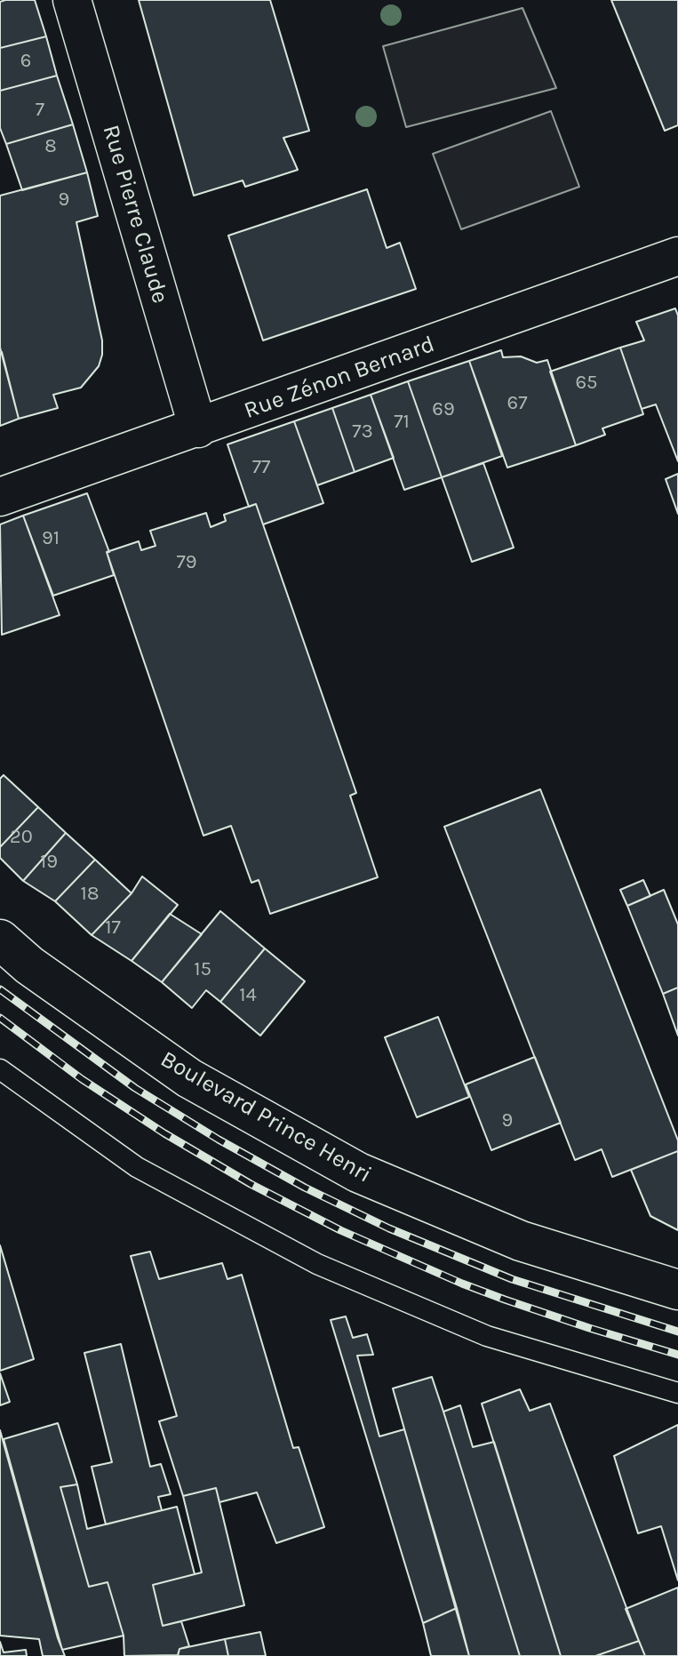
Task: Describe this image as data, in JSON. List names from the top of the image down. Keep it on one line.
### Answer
{"streets":{"main road":["Boulevard Prince Henri"],"street":["Rue Pierre Claude","Rue Zénon Bernard"]},"crossings":[["Rue Pierre Claude","Rue Zénon Bernard"]],"house_numbers":["6","7","8","9","65","67","69","71","73","77","91","79","20","19","18","17","15","14","9"]}
